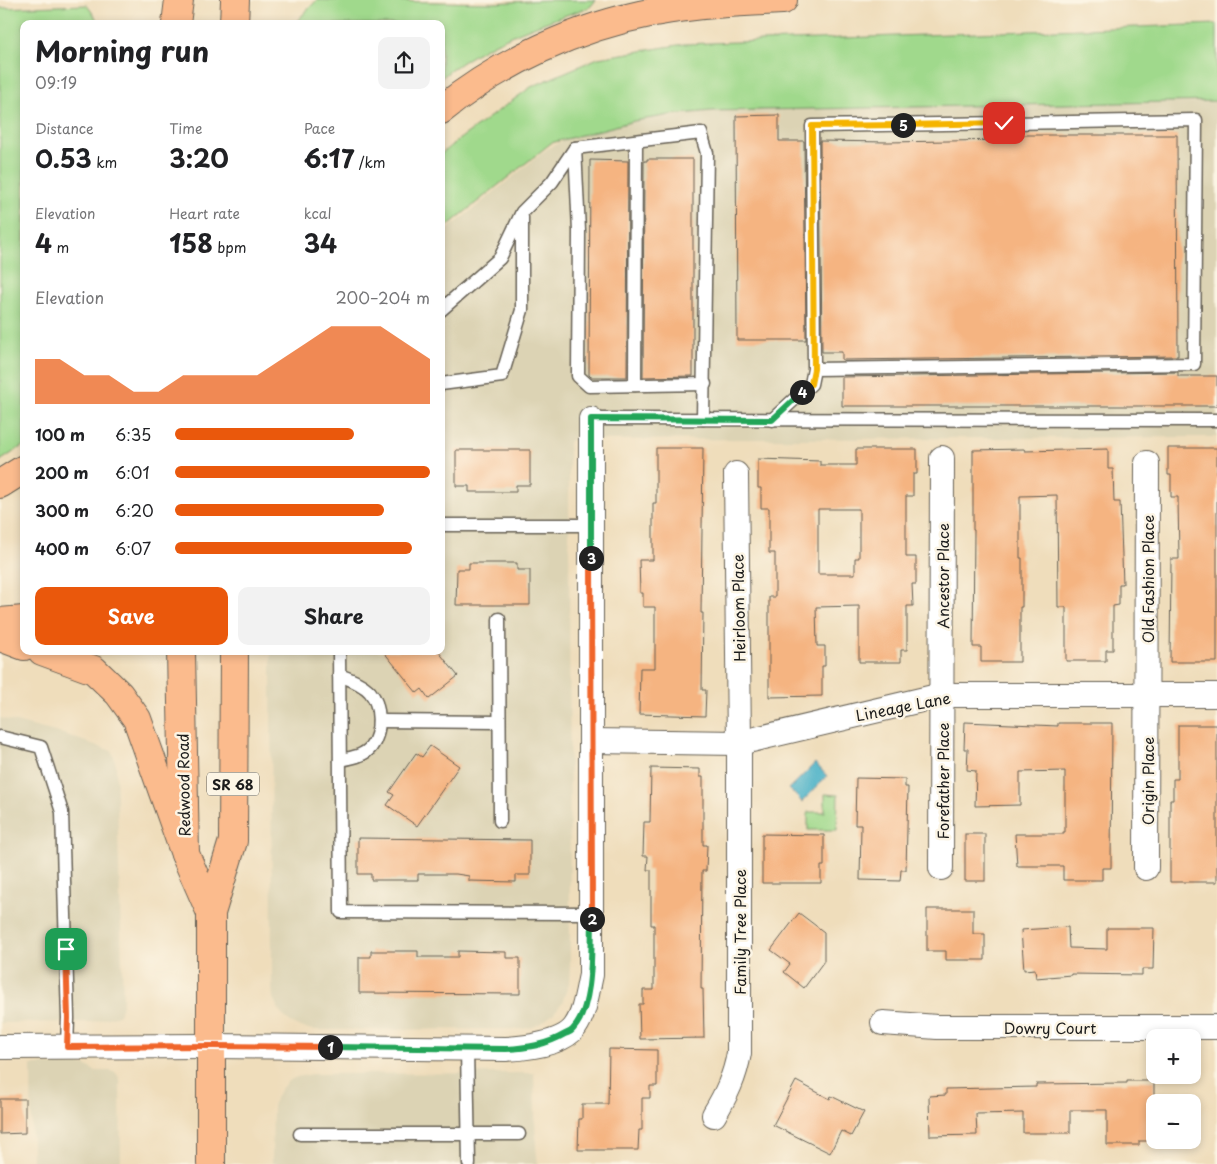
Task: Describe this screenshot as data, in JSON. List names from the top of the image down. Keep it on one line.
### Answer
{"streets":{"main road":["SR 68","Redwood Road"],"street":["Ancestor Place","Old Fashion Place","Heirloom Place","Lineage Lane","Forefather Place","Origin Place","Family Tree Place","Dowry Court"]},"crossings":[["Ancestor Place","Lineage Lane"],["Ancestor Place","Forefather Place"],["Old Fashion Place","Lineage Lane"],["Old Fashion Place","Origin Place"],["Heirloom Place","Lineage Lane"],["Heirloom Place","Family Tree Place"],["Lineage Lane","Forefather Place"],["Lineage Lane","Origin Place"],["Lineage Lane","Family Tree Place"]],"page":{"heading":["Morning run","09:19"],"stats":[["Distance","0.53 km"],["Time","3:20"],["Pace","6:17 /km"],["Elevation","4 m"],["Heart rate","158 bpm"],["kcal","34"]],"pins":["5","4","3","2","1"],"chart":["Elevation","200–204 m"],"list":[{"name":"100 m","note":"6:35"},{"name":"200 m","note":"6:01"},{"name":"300 m","note":"6:20"},{"name":"400 m","note":"6:07"}],"buttons":["Save","Share"],"map_buttons":["+","−"]}}
